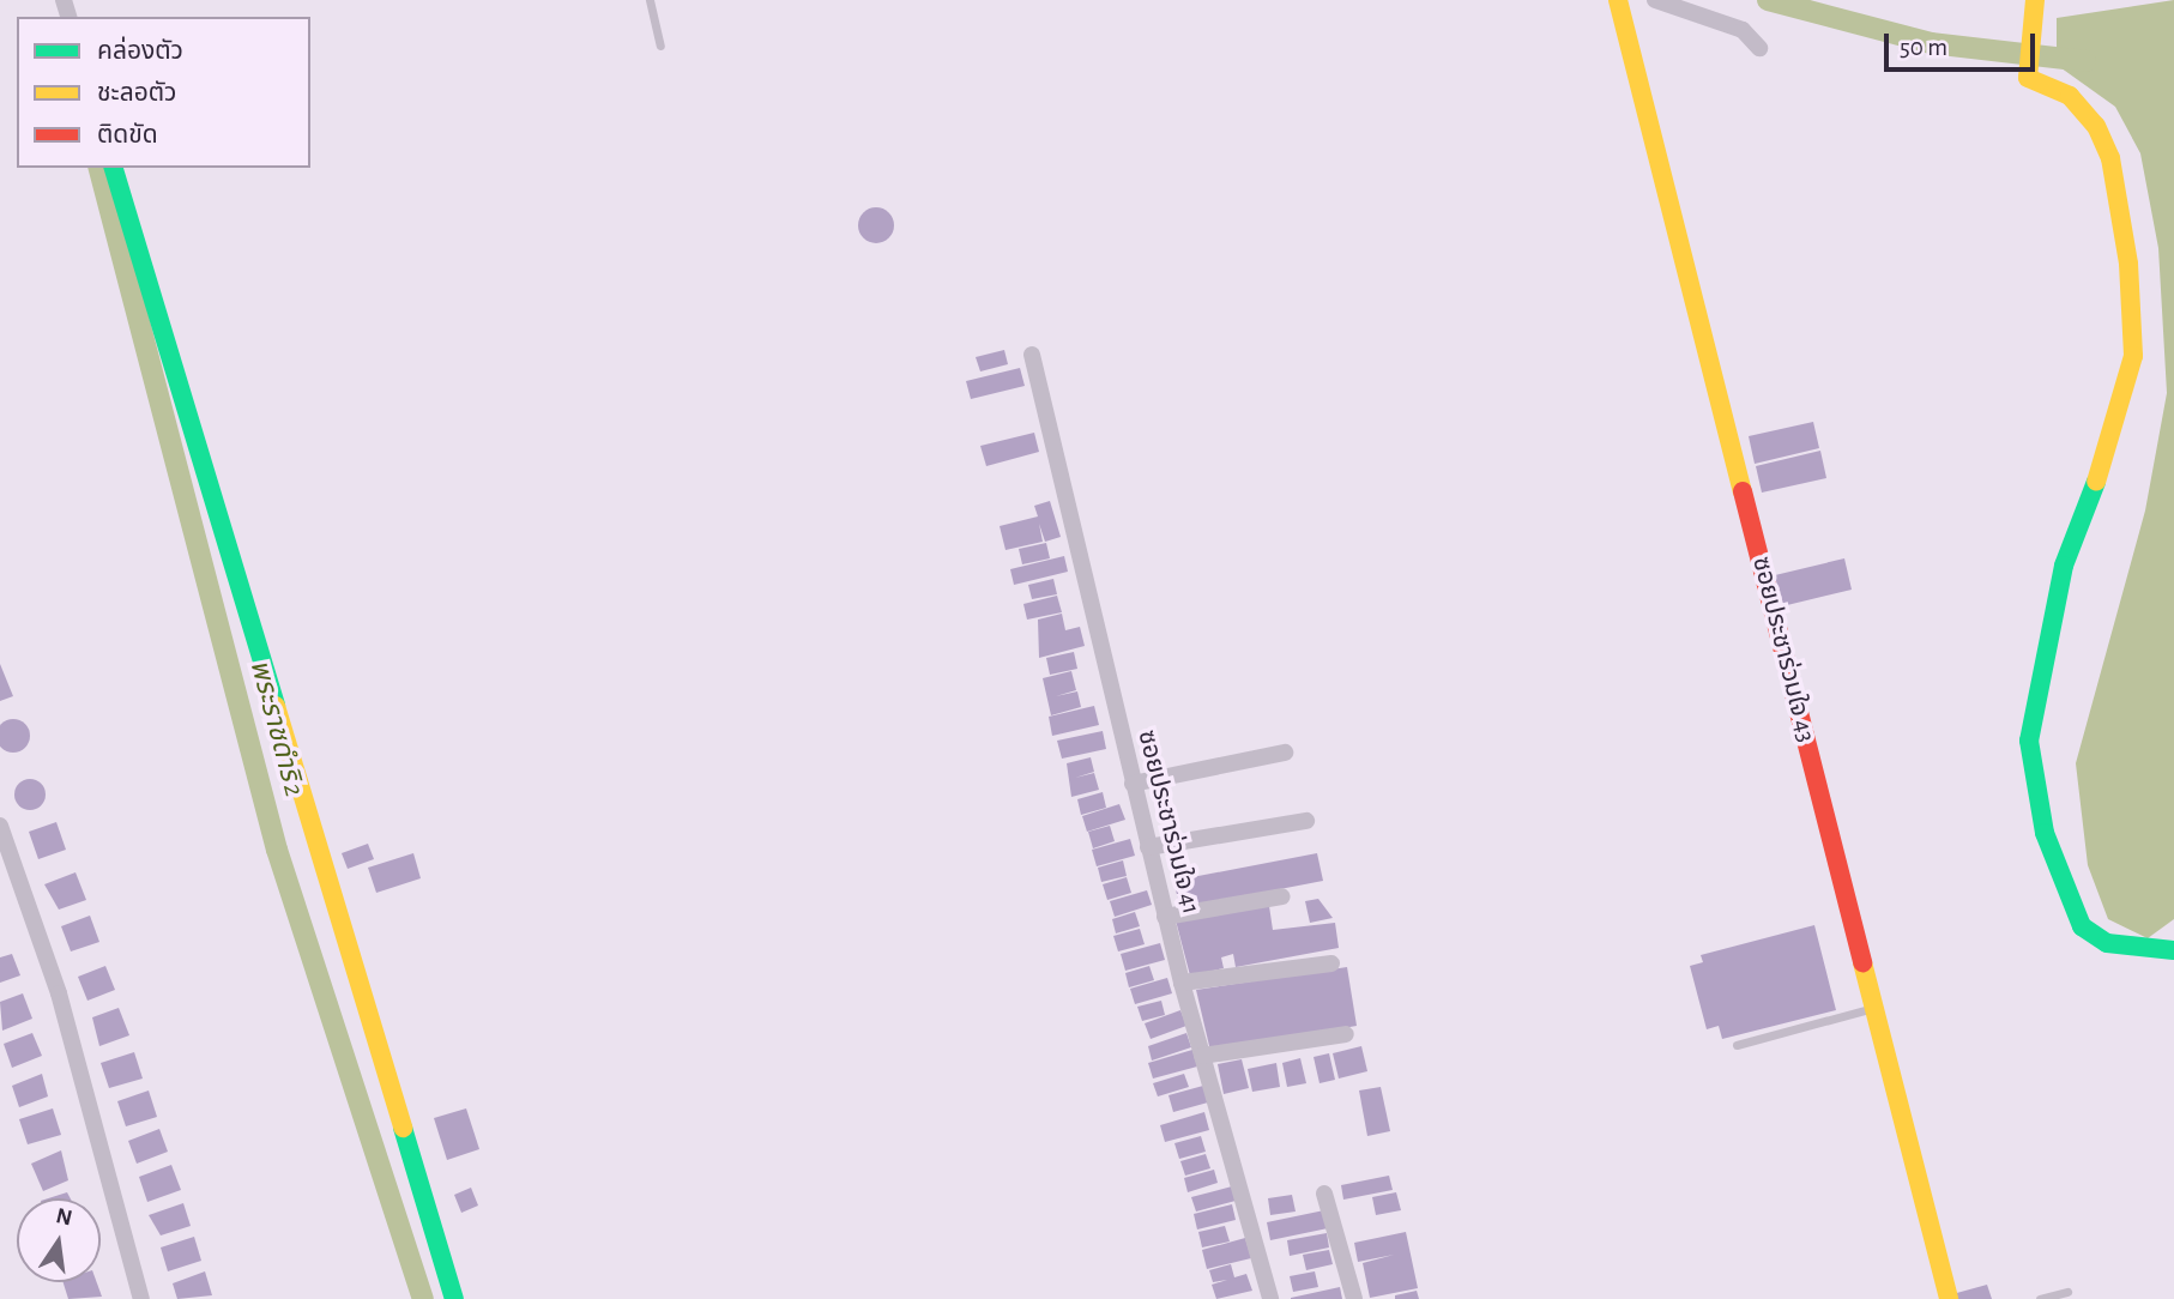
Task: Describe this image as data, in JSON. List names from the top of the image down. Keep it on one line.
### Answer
{"streets":{"street":["ซอยประชาร่วมใจ 43","ซอยประชาร่วมใจ 41"]},"water":["พระราชดำริ 2"],"legend":["คล่องตัว","ชะลอตัว","ติดขัด"],"scale_bar":"50 m","north":"top"}
